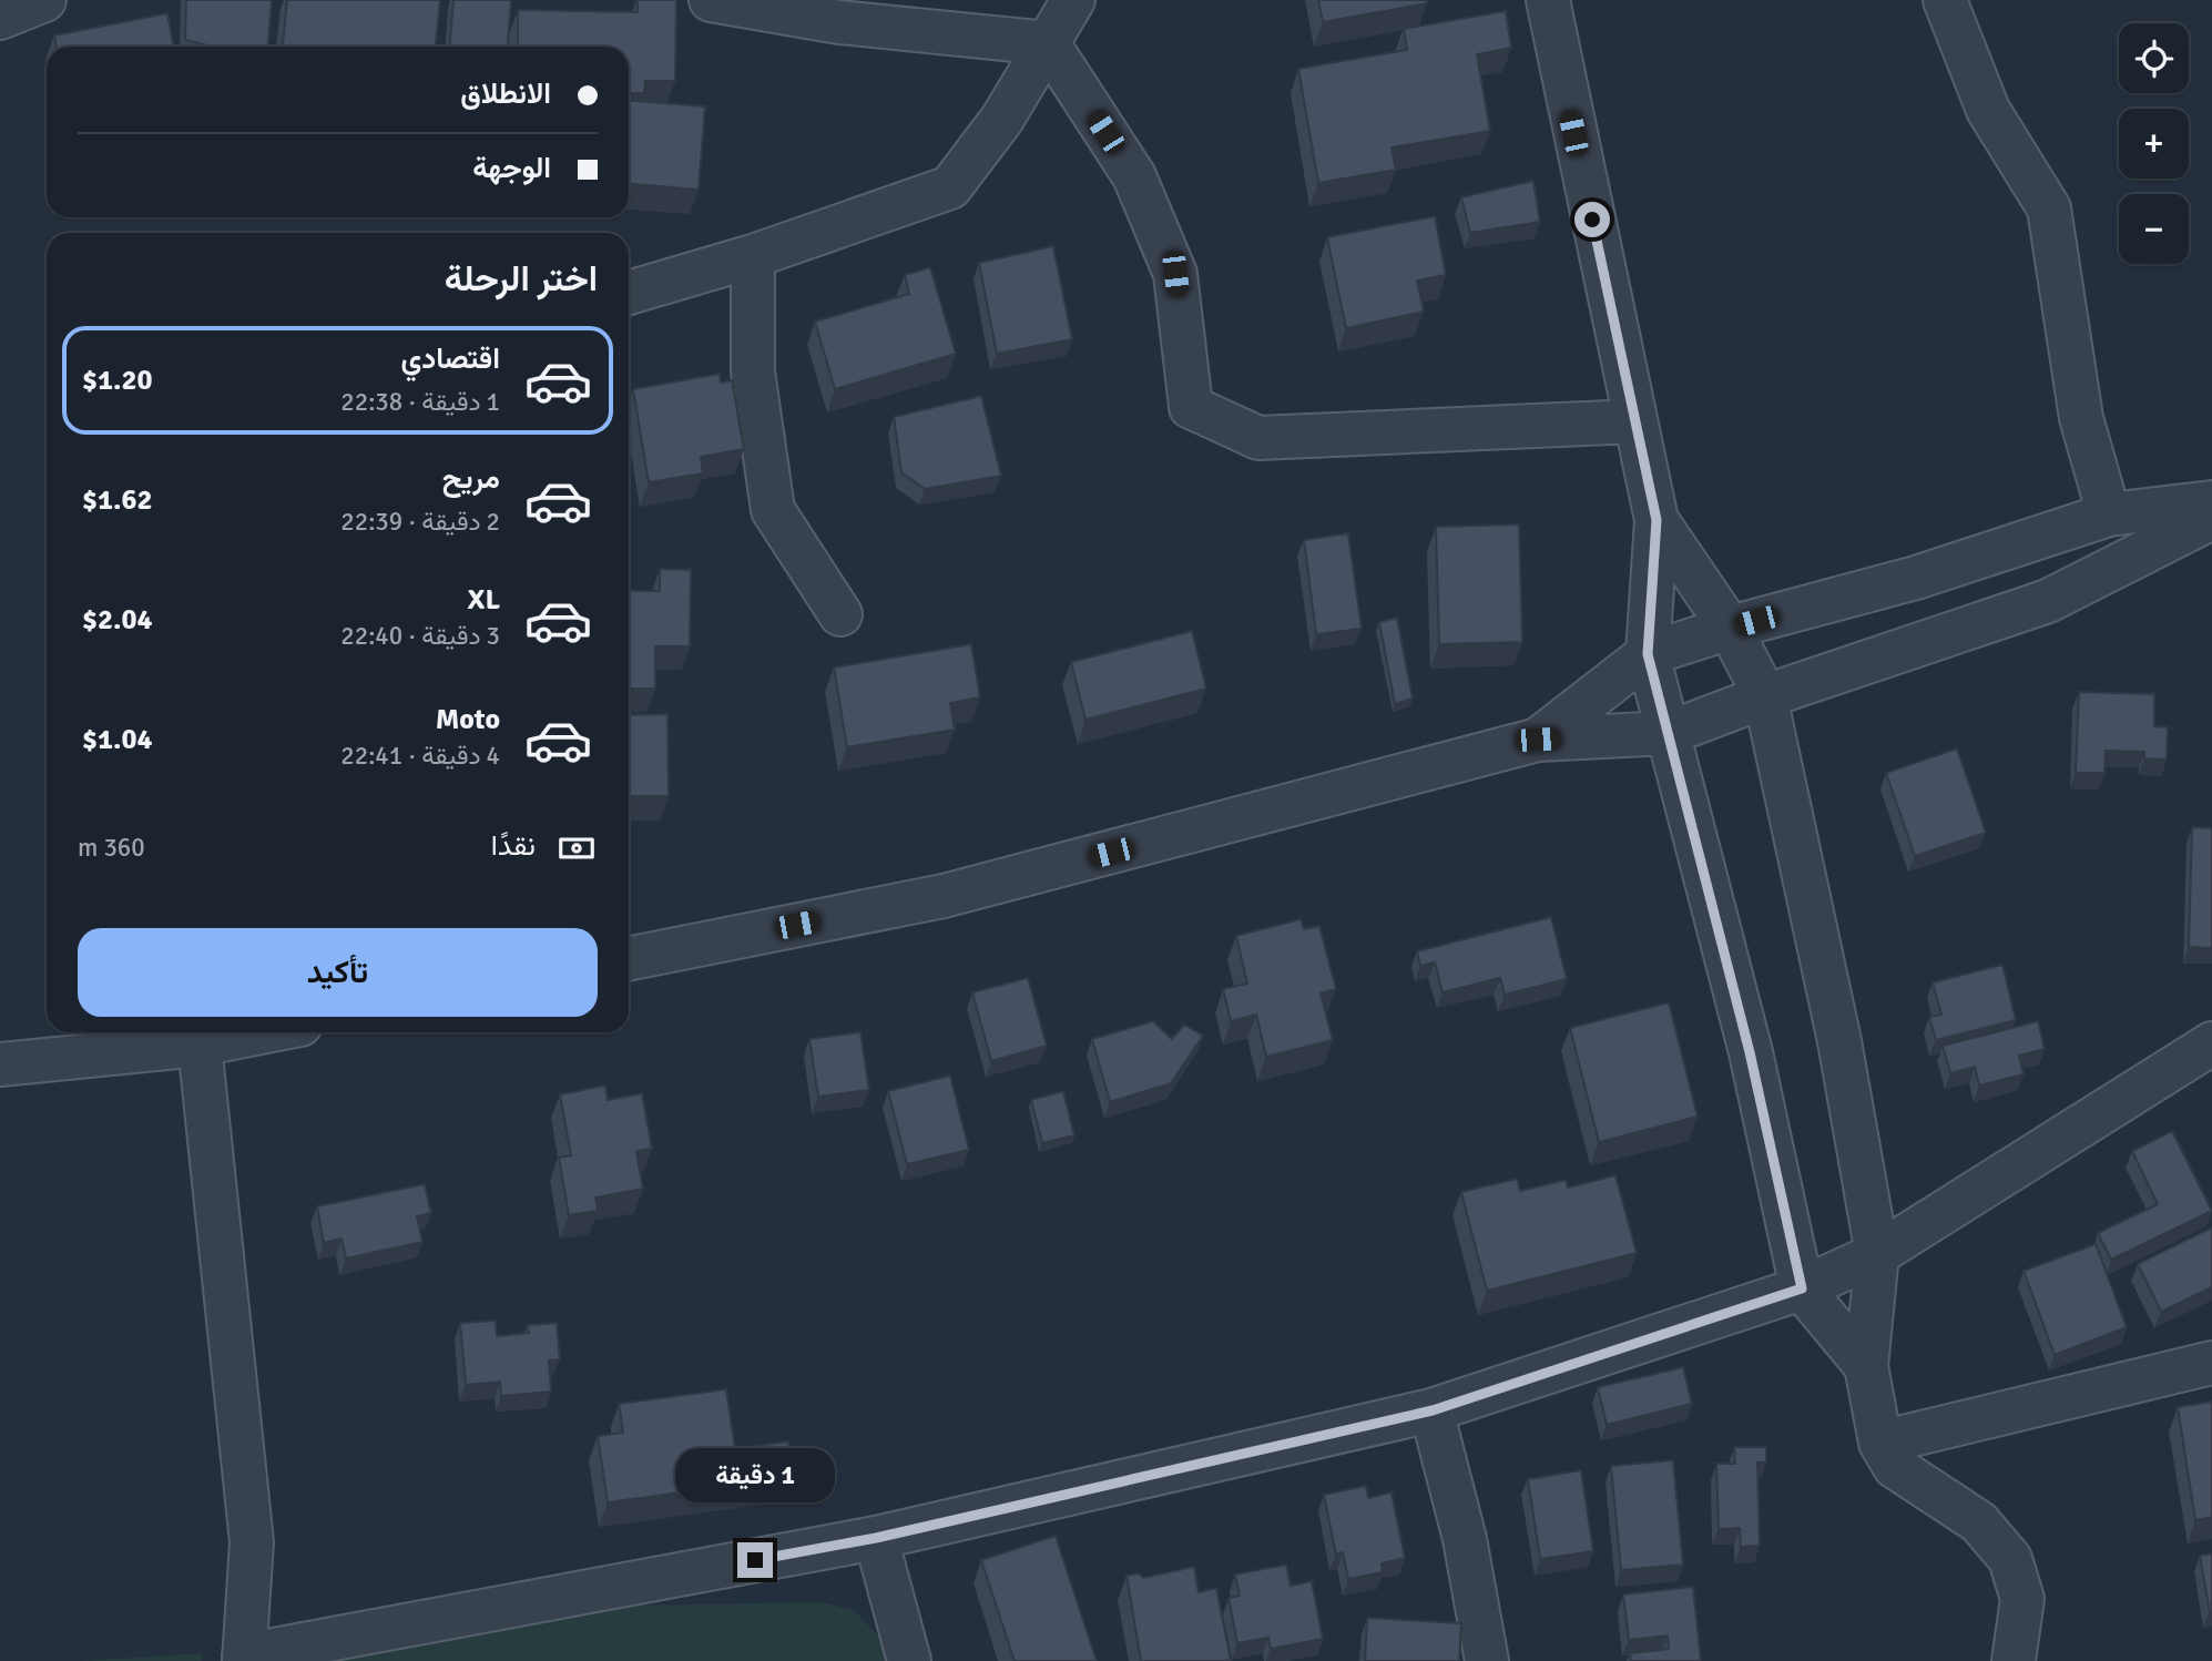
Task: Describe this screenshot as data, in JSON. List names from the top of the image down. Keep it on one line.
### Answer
{"page":{"map_buttons":["+","−"],"banner":["الانطلاق","الوجهة"],"heading":"اختر الرحلة","list":[{"name":"اقتصادي","note":"1 دقيقة · 22:38","value":"$1.20"},{"name":"مريح","note":"2 دقيقة · 22:39","value":"$1.62"},{"name":"XL","note":"3 دقيقة · 22:40","value":"$2.04"},{"name":"Moto","note":"4 دقيقة · 22:41","value":"$1.04"}],"pay":["نقدًا","360 m"],"buttons":"تأكيد","bubble":"1 دقيقة"}}
